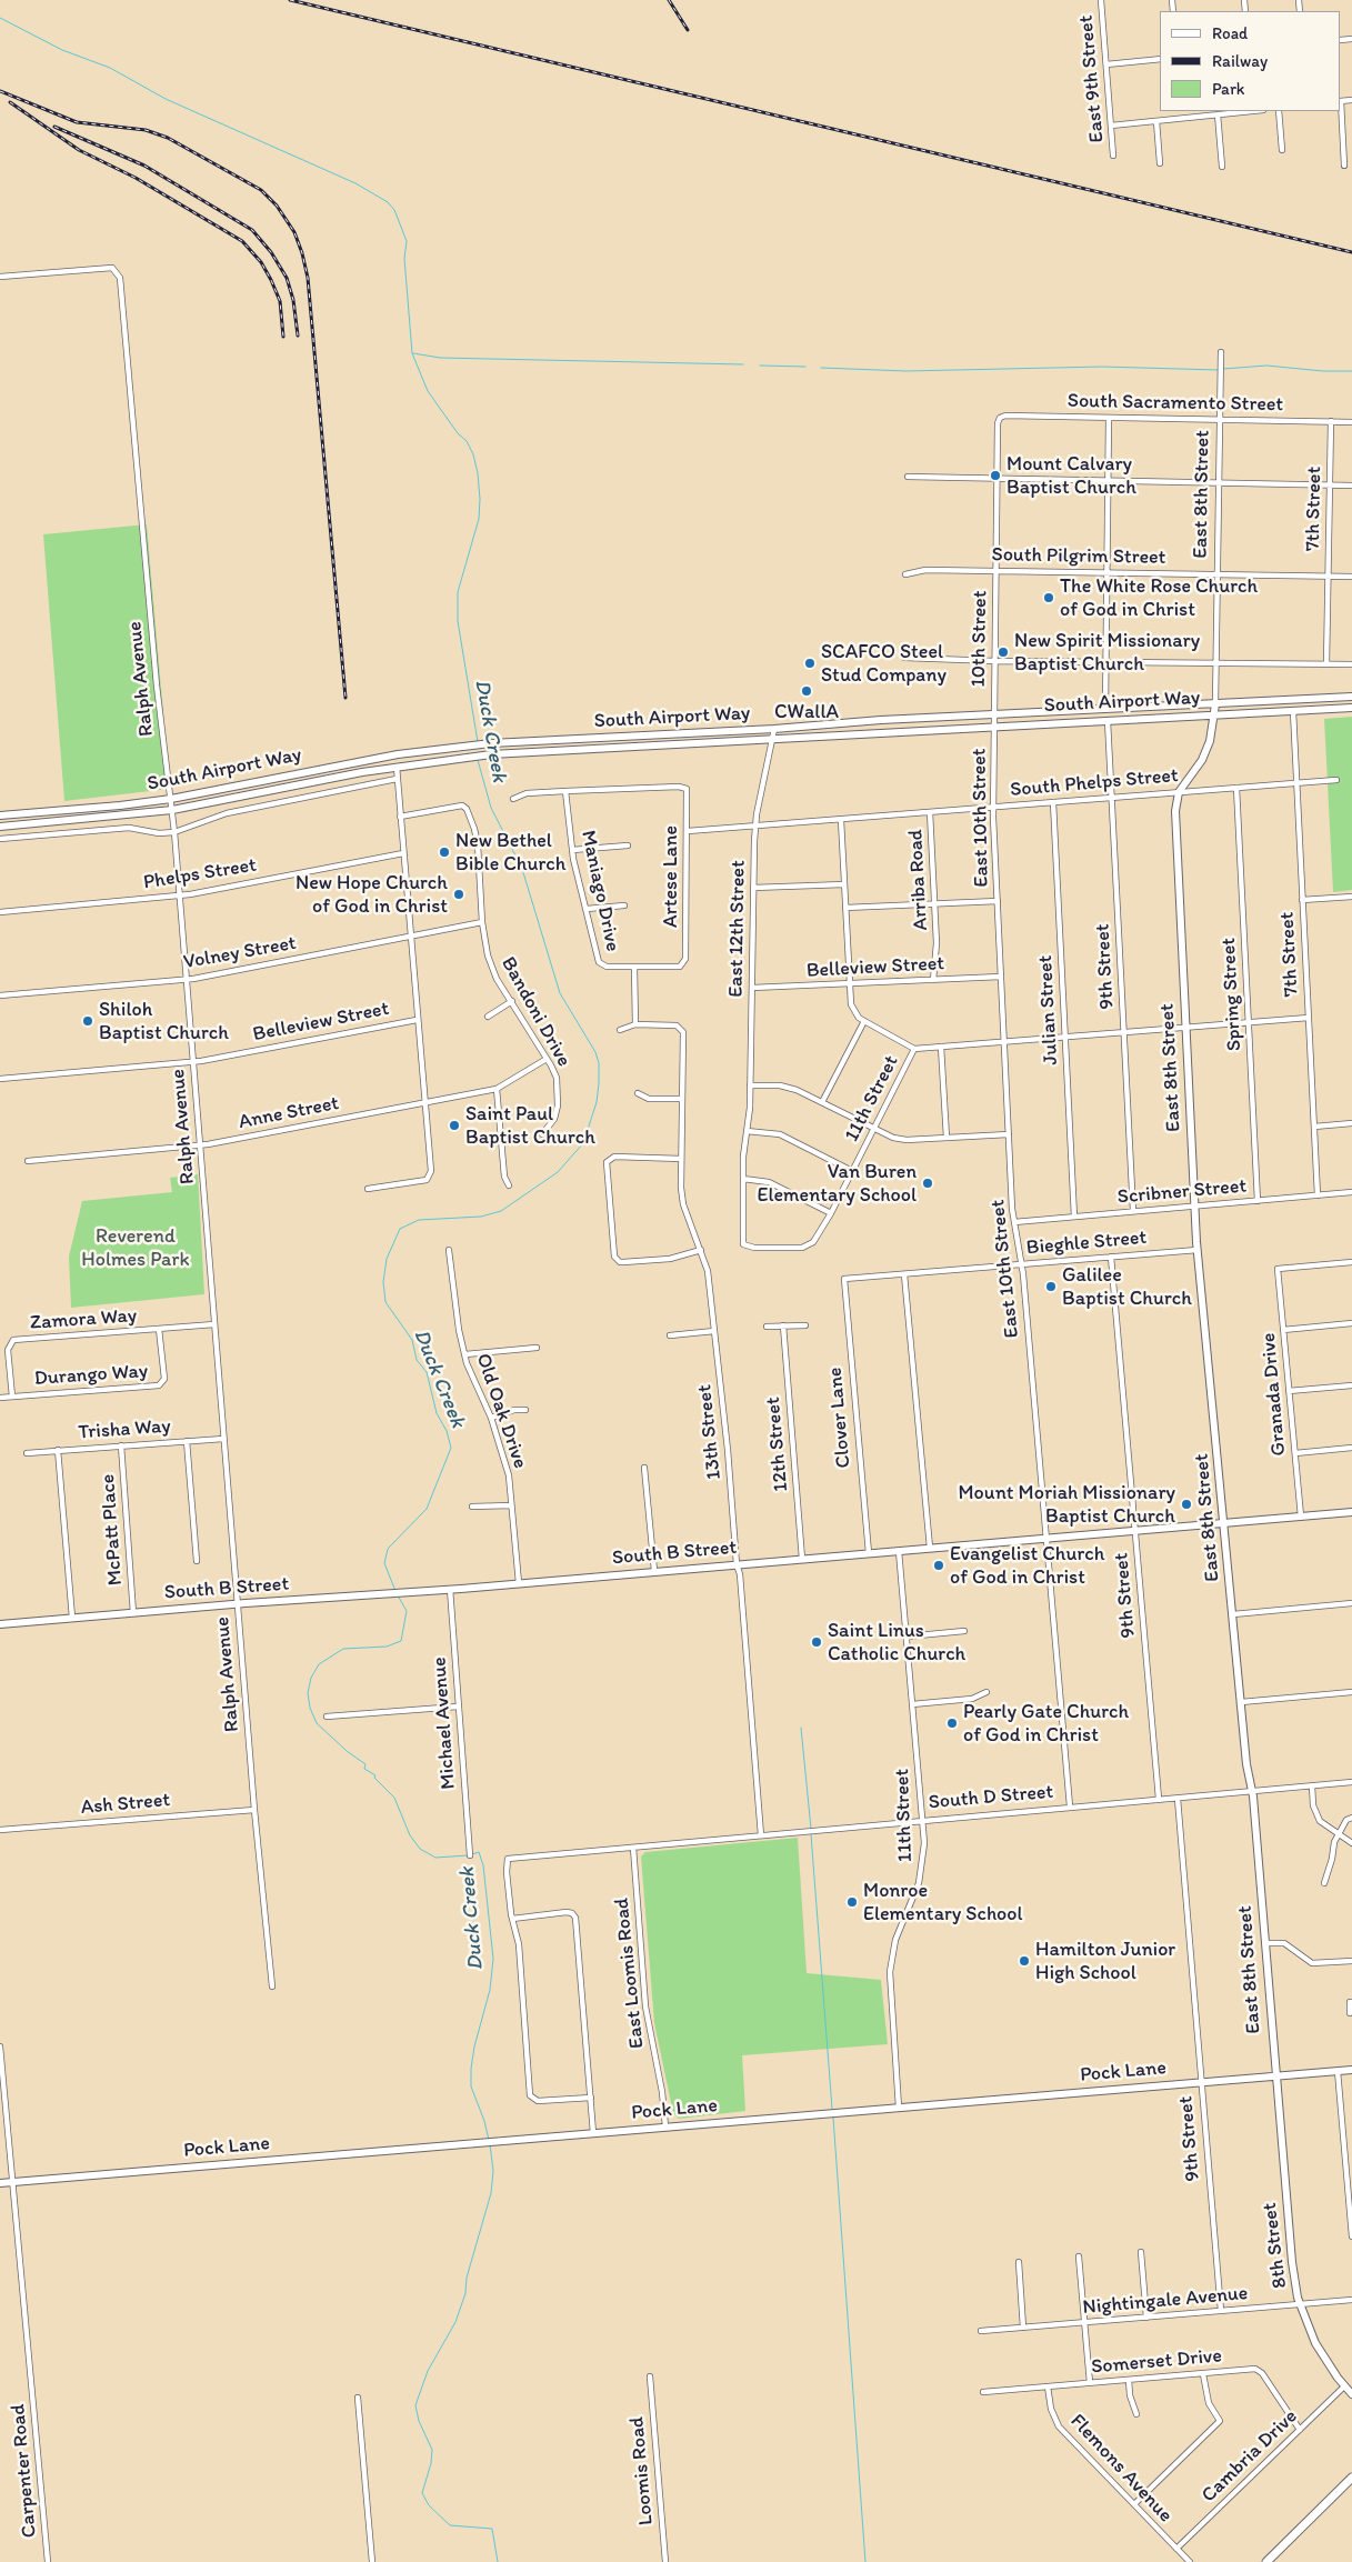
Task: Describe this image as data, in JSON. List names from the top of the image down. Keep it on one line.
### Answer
{"streets":{"street":["East 9th Street","South Sacramento Street","East 8th Street","7th Street","South Pilgrim Street","10th Street","Ralph Avenue","South Airport Way","South Phelps Street","East 10th Street","Phelps Street","Artese Lane","Arriba Road","Maniago Drive","East 12th Street","Volney Street","9th Street","Belleview Street","Spring Street","Julian Street","Bandoni Drive","11th Street","Anne Street","Scribner Street","Bieghle Street","Zamora Way","Durango Way","Granada Drive","Old Oak Drive","Clover Lane","Trisha Way","13th Street","12th Street","McPatt Place","South B Street","Michael Avenue","South D Street","Ash Street","East Loomis Road","Pock Lane","8th Street","Nightingale Avenue","Somerset Drive","Cambria Drive","Flemons Avenue","Carpenter Road","Loomis Road"]},"crossings":[["South Sacramento Street","East 8th Street"],["South Sacramento Street","7th Street"],["South Sacramento Street","10th Street"],["East 8th Street","South Pilgrim Street"],["East 8th Street","South Airport Way"],["East 8th Street","South Phelps Street"],["East 8th Street","Scribner Street"],["East 8th Street","Bieghle Street"],["East 8th Street","South B Street"],["East 8th Street","South D Street"],["East 8th Street","Pock Lane"],["East 8th Street","8th Street"],["7th Street","South Pilgrim Street"],["7th Street","South Airport Way"],["7th Street","South Phelps Street"],["7th Street","Scribner Street"],["South Pilgrim Street","10th Street"],["10th Street","South Airport Way"],["10th Street","East 10th Street"],["Ralph Avenue","South Airport Way"],["Ralph Avenue","Phelps Street"],["Ralph Avenue","Volney Street"],["Ralph Avenue","Belleview Street"],["Ralph Avenue","Anne Street"],["Ralph Avenue","Zamora Way"],["Ralph Avenue","Trisha Way"],["Ralph Avenue","South B Street"],["Ralph Avenue","Ash Street"],["South Airport Way","East 10th Street"],["South Airport Way","East 12th Street"],["South Airport Way","9th Street"],["South Phelps Street","East 10th Street"],["South Phelps Street","Artese Lane"],["South Phelps Street","Arriba Road"],["South Phelps Street","East 12th Street"],["South Phelps Street","9th Street"],["South Phelps Street","Spring Street"],["South Phelps Street","Julian Street"],["East 10th Street","Belleview Street"],["East 10th Street","Scribner Street"],["East 10th Street","Bieghle Street"],["East 10th Street","South B Street"],["East 10th Street","South D Street"],["Artese Lane","Maniago Drive"],["Arriba Road","Belleview Street"],["East 12th Street","Belleview Street"],["Volney Street","Bandoni Drive"],["9th Street","Scribner Street"],["9th Street","Bieghle Street"],["9th Street","South B Street"],["9th Street","South D Street"],["9th Street","Pock Lane"],["9th Street","Nightingale Avenue"],["Spring Street","Scribner Street"],["Julian Street","Scribner Street"],["Bandoni Drive","Anne Street"],["11th Street","South B Street"],["11th Street","South D Street"],["11th Street","Pock Lane"],["Bieghle Street","Clover Lane"],["Zamora Way","Durango Way"],["Granada Drive","South B Street"],["Old Oak Drive","South B Street"],["Clover Lane","South B Street"],["Trisha Way","McPatt Place"],["13th Street","South B Street"],["13th Street","South D Street"],["12th Street","South B Street"],["McPatt Place","South B Street"],["South B Street","Michael Avenue"],["South D Street","East Loomis Road"],["East Loomis Road","Pock Lane"],["Pock Lane","8th Street"],["Pock Lane","Carpenter Road"],["8th Street","Nightingale Avenue"],["8th Street","Cambria Drive"],["Somerset Drive","Cambria Drive"],["Somerset Drive","Flemons Avenue"],["Cambria Drive","Flemons Avenue"]],"water":["Duck Creek"],"parks":["Reverend Holmes Park"],"places":["Mount Calvary Baptist Church","The White Rose Church of God in Christ","New Spirit Missionary Baptist Church","SCAFCO Steel Stud Company","CWallA","New Bethel Bible Church","New Hope Church of God in Christ","Shiloh Baptist Church","Saint Paul Baptist Church","Van Buren Elementary School","Galilee Baptist Church","Mount Moriah Missionary Baptist Church","Evangelist Church of God in Christ","Saint Linus Catholic Church","Pearly Gate Church of God in Christ","Monroe Elementary School","Hamilton Junior High School"],"legend":["Road","Railway","Park"]}
